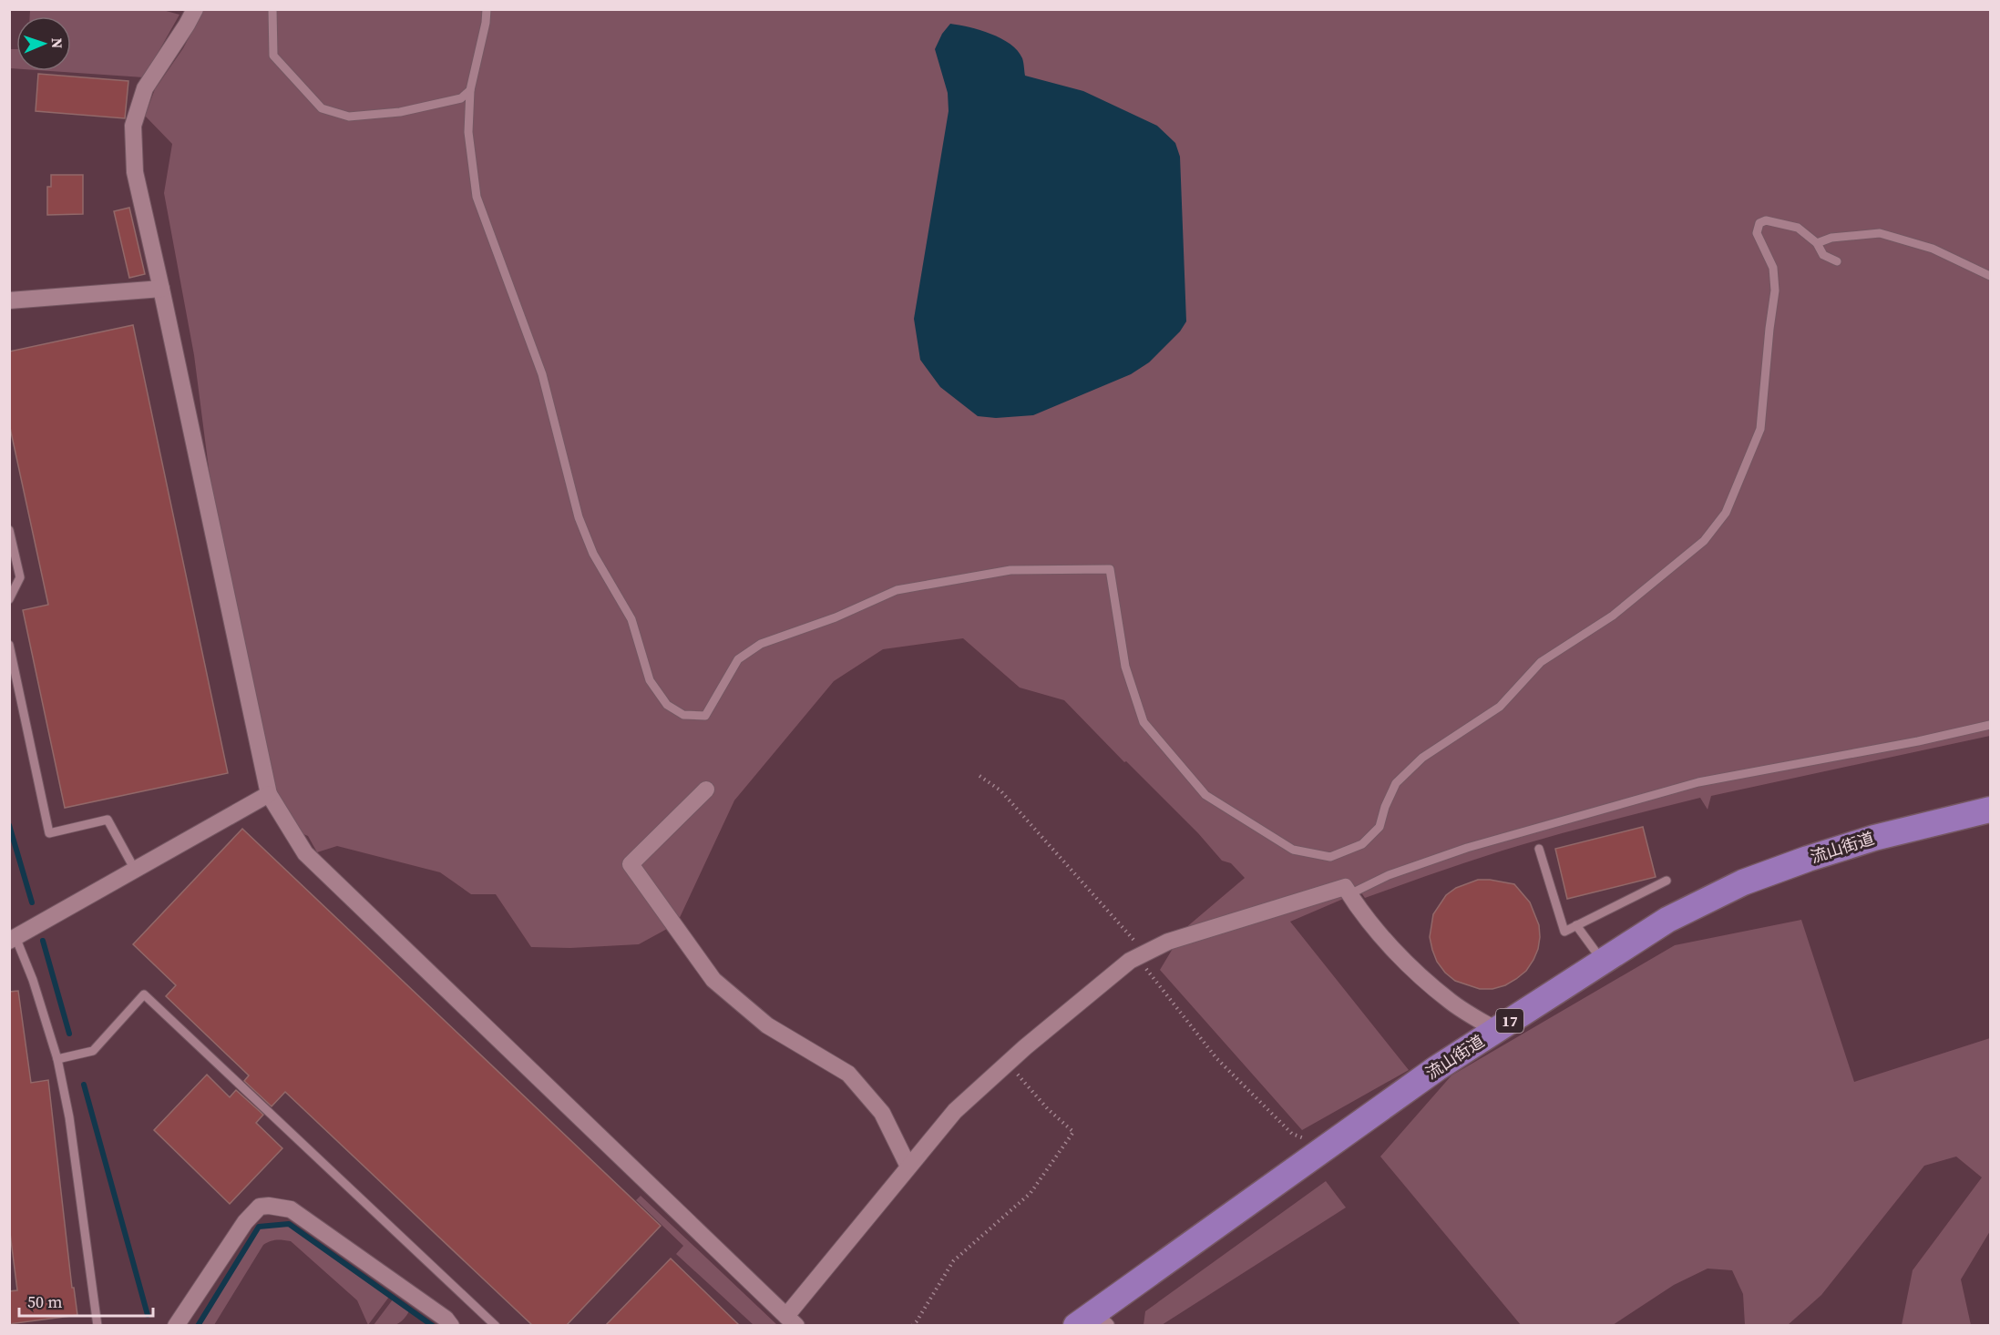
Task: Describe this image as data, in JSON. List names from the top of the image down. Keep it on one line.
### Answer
{"streets":{"main road":["流山街道","17"]},"scale_bar":"50 m","north":"right"}
